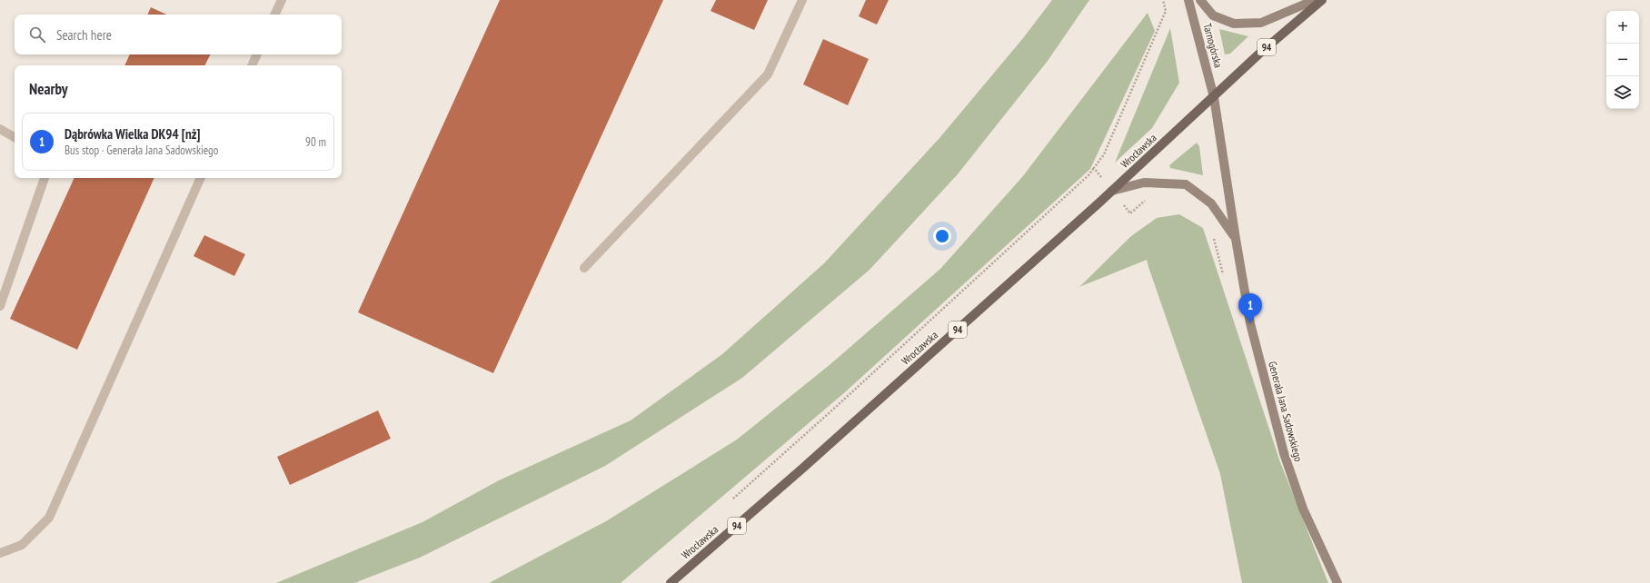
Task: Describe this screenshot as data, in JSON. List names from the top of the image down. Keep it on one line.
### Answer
{"streets":{"main road":["94","Wrocławska"],"street":["Tarnogórska","Generała Jana Sadowskiego"]},"crossings":[["Tarnogórska","94"],["Tarnogórska","Wrocławska"],["Tarnogórska","Generała Jana Sadowskiego"],["94","Wrocławska"],["94","Generała Jana Sadowskiego"],["Wrocławska","Generała Jana Sadowskiego"]],"page":{"map_buttons":["+","−"],"search":"Search here","heading":"Nearby","list":[{"mark":"1","name":"Dąbrówka Wielka DK94 [nż]","note":"Bus stop · Generała Jana Sadowskiego","value":"90 m"}],"pins":"1"}}
